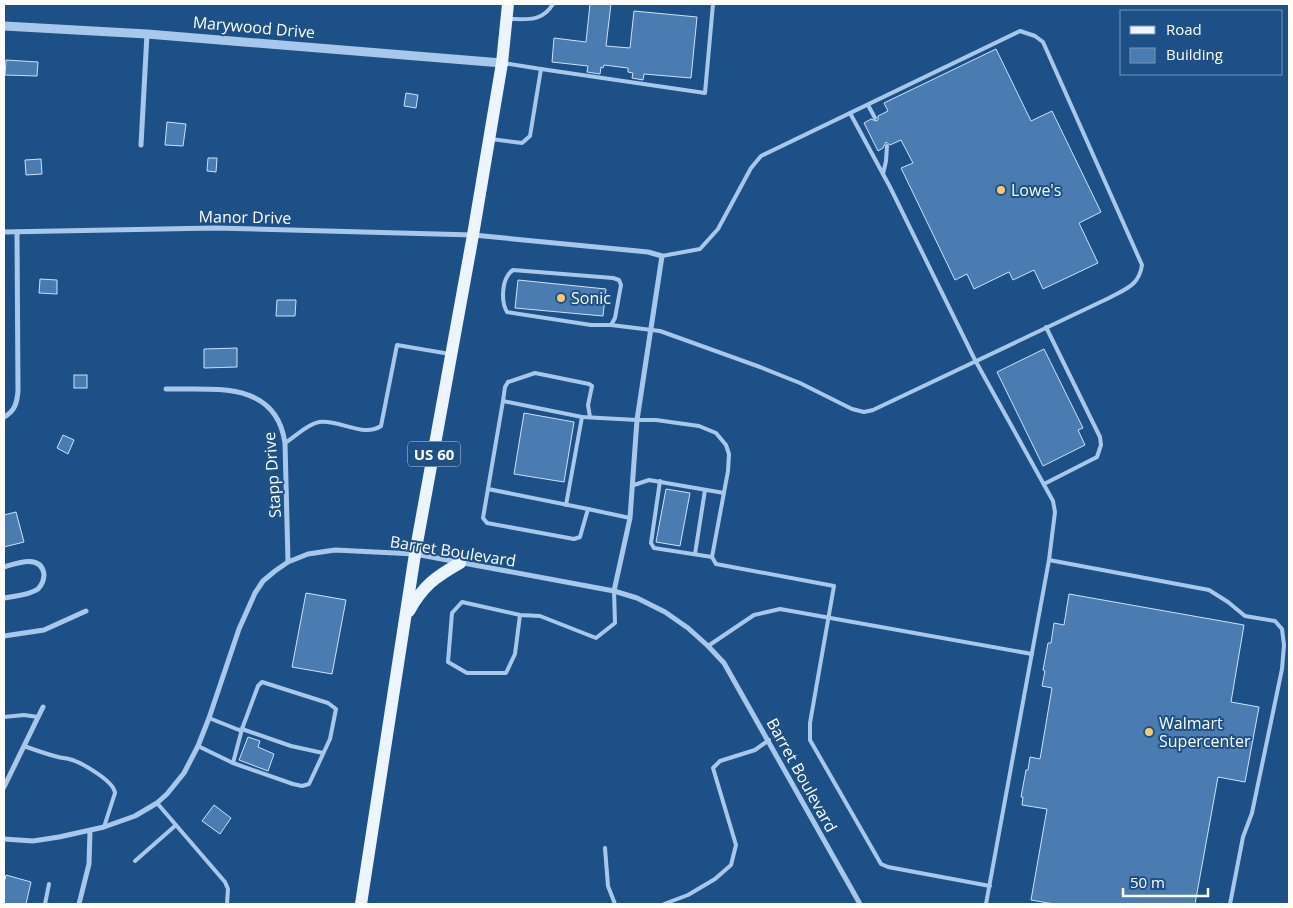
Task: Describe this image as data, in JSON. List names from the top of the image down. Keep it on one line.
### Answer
{"streets":{"main road":["US 60"],"street":["Marywood Drive","Manor Drive","Stapp Drive","Barret Boulevard"]},"crossings":[["Marywood Drive","US 60"],["Manor Drive","US 60"],["US 60","Barret Boulevard"],["Stapp Drive","Barret Boulevard"]],"places":["Lowe's","Sonic","Walmart Supercenter"],"legend":["Road","Building"],"scale_bar":"50 m"}
